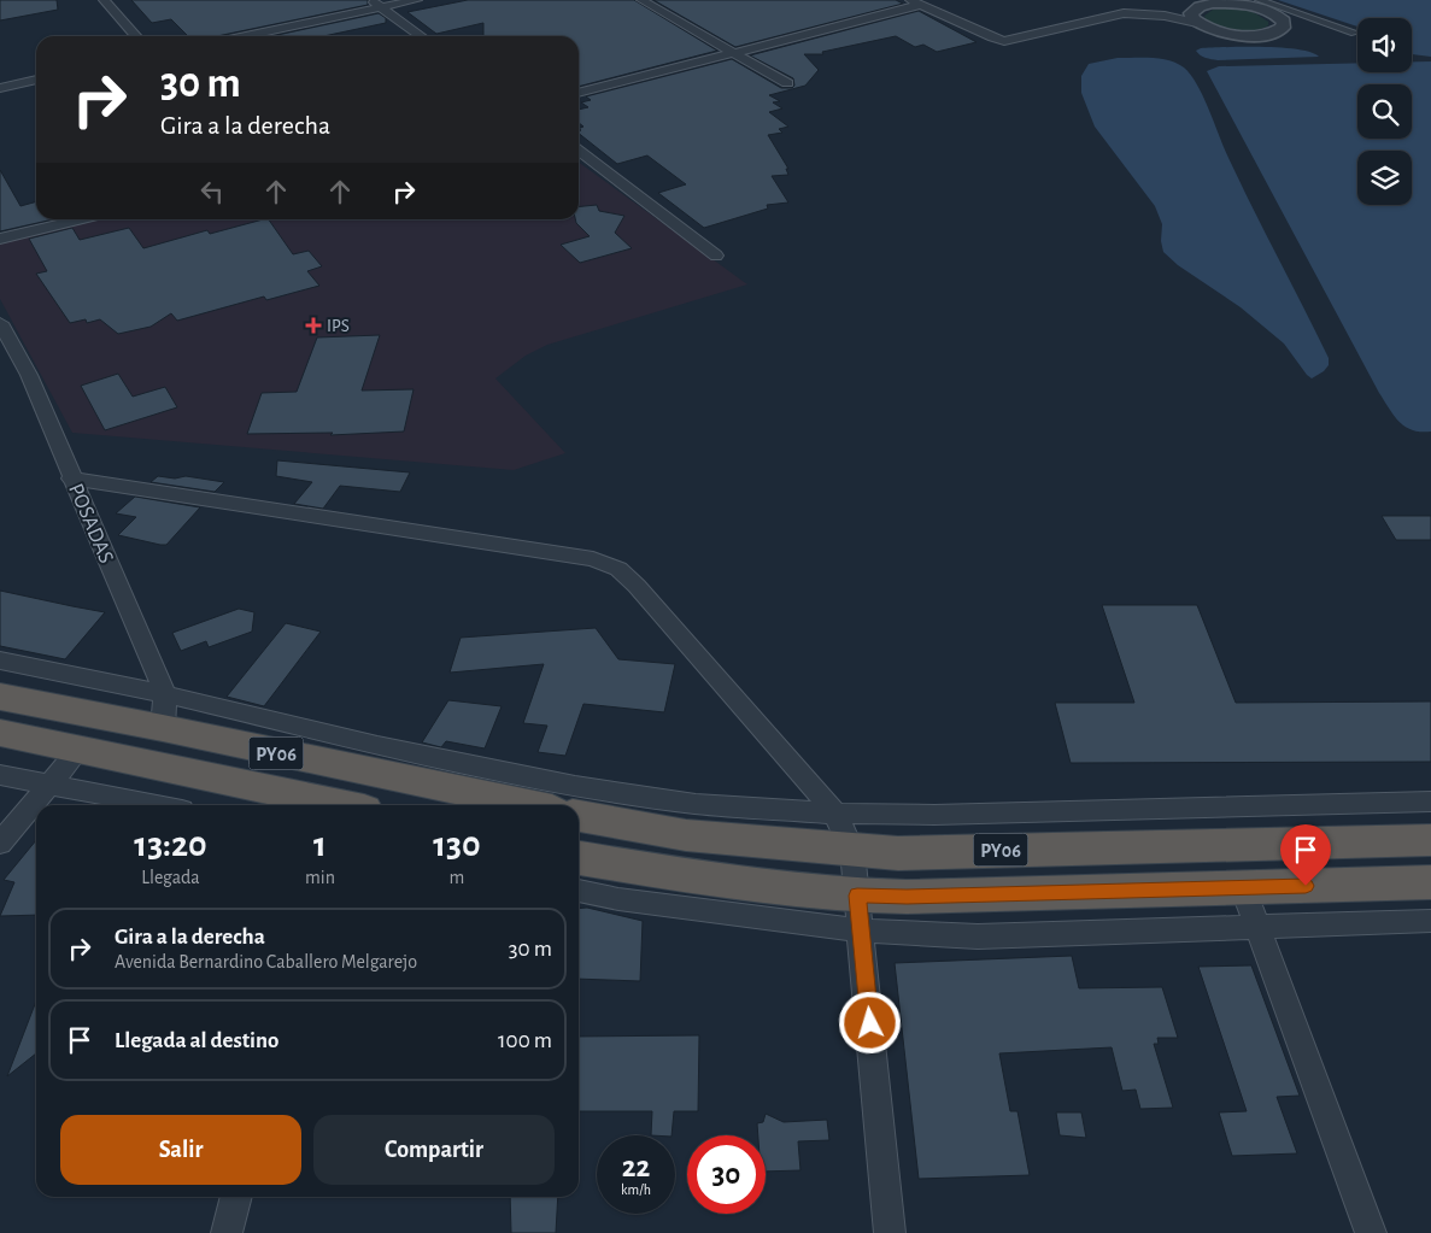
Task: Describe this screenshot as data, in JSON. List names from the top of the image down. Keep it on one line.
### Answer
{"streets":{"highway":["PY06"],"street":["POSADAS"]},"crossings":[["POSADAS","PY06"]],"places":{"health":["IPS"]},"page":{"turn":["30 m","Gira a la derecha"],"eta":["13:20","Llegada","1","min","130","m"],"list":[{"name":"Gira a la derecha","note":"Avenida Bernardino Caballero Melgarejo","value":"30 m"},{"name":"Llegada al destino","value":"100 m"}],"buttons":["Salir","Compartir"],"speed":"22 km/h","limit":"30"}}
